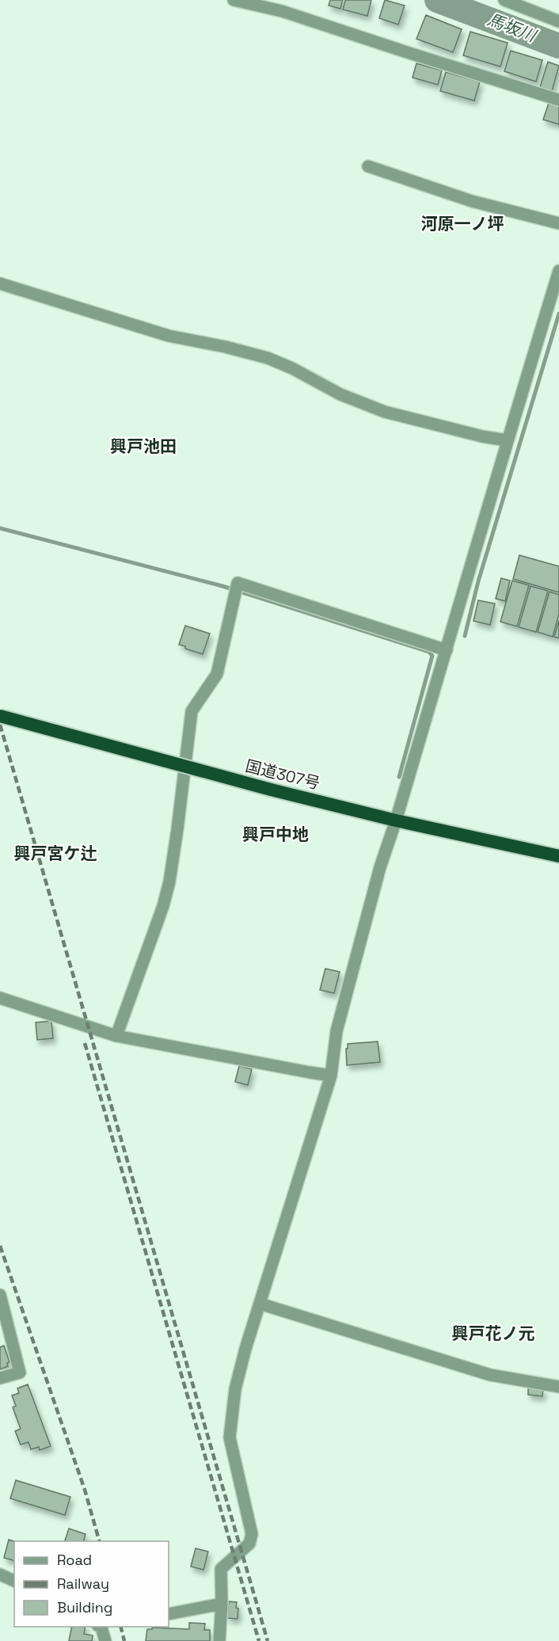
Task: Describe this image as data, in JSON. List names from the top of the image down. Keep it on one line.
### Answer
{"streets":{"highway":["国道307号"]},"districts":["河原一ノ坪","興戸池田","興戸中地","興戸宮ケ辻","興戸花ノ元"],"water":["馬坂川"],"legend":["Road","Railway","Building"]}
